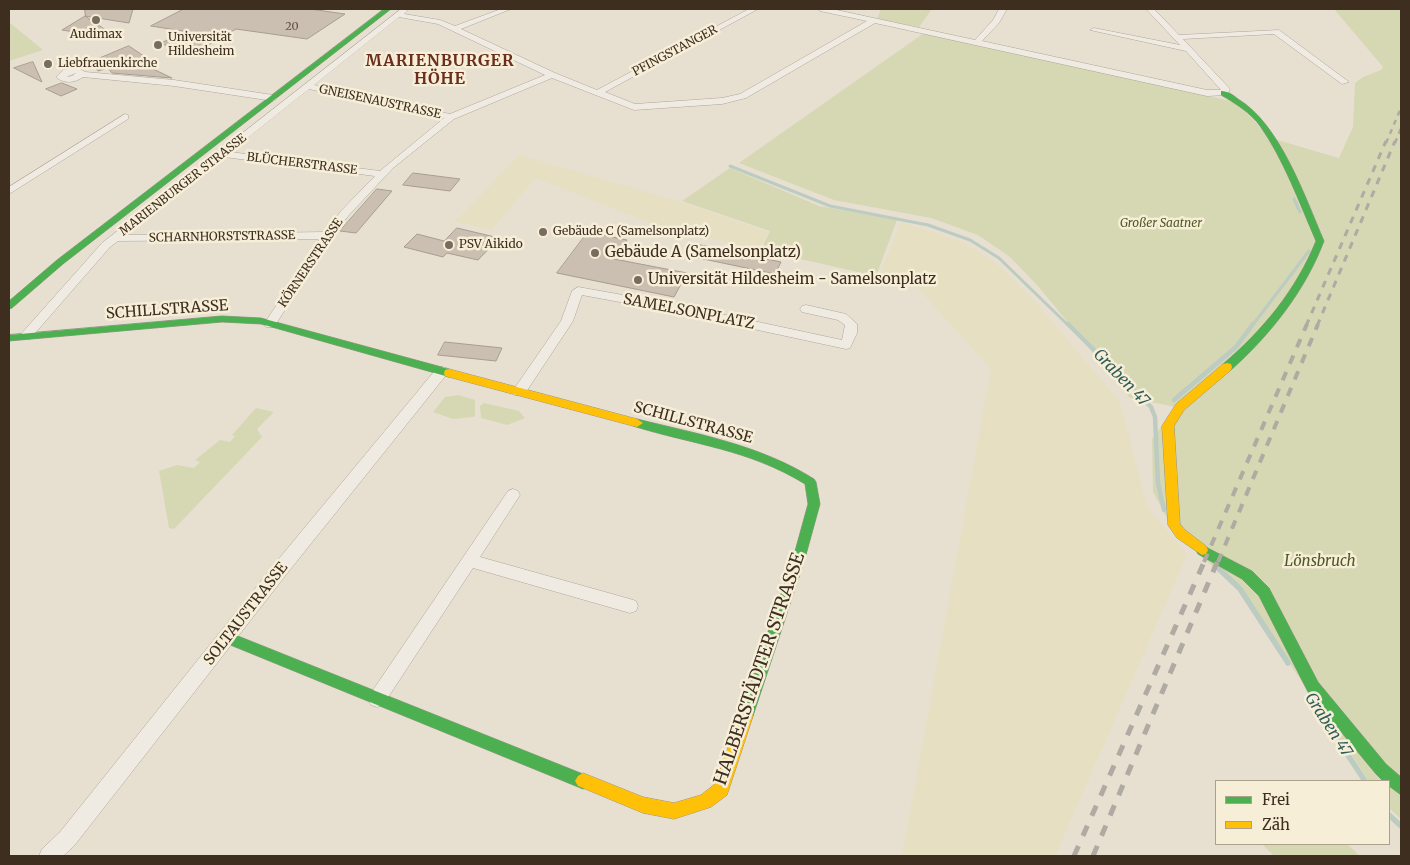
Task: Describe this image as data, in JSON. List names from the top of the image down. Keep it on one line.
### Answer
{"streets":{"street":["PFINGSTANGER","GNEISENAUSTRASSE","BLÜCHERSTRASSE","MARIENBURGER STRASSE","SCHARNHORSTSTRASSE","KÖRNERSTRASSE","SCHILLSTRASSE","SAMELSONPLATZ","SOLTAUSTRASSE","HALBERSTÄDTER STRASSE"]},"crossings":[["GNEISENAUSTRASSE","MARIENBURGER STRASSE"],["GNEISENAUSTRASSE","KÖRNERSTRASSE"],["BLÜCHERSTRASSE","MARIENBURGER STRASSE"],["BLÜCHERSTRASSE","KÖRNERSTRASSE"],["MARIENBURGER STRASSE","SCHARNHORSTSTRASSE"],["MARIENBURGER STRASSE","SCHILLSTRASSE"],["SCHARNHORSTSTRASSE","KÖRNERSTRASSE"],["KÖRNERSTRASSE","SCHILLSTRASSE"],["SCHILLSTRASSE","SAMELSONPLATZ"],["SCHILLSTRASSE","SOLTAUSTRASSE"],["SCHILLSTRASSE","HALBERSTÄDTER STRASSE"],["SOLTAUSTRASSE","HALBERSTÄDTER STRASSE"]],"districts":["MARIENBURGER HÖHE"],"water":["Graben 47"],"parks":["Großer Saatner","Lönsbruch"],"places":["Audimax","Universität Hildesheim","Liebfrauenkirche","Gebäude C (Samelsonplatz)","PSV Aikido","Gebäude A (Samelsonplatz)","Universität Hildesheim - Samelsonplatz"],"house_numbers":["20"],"legend":["Frei","Zäh"]}
